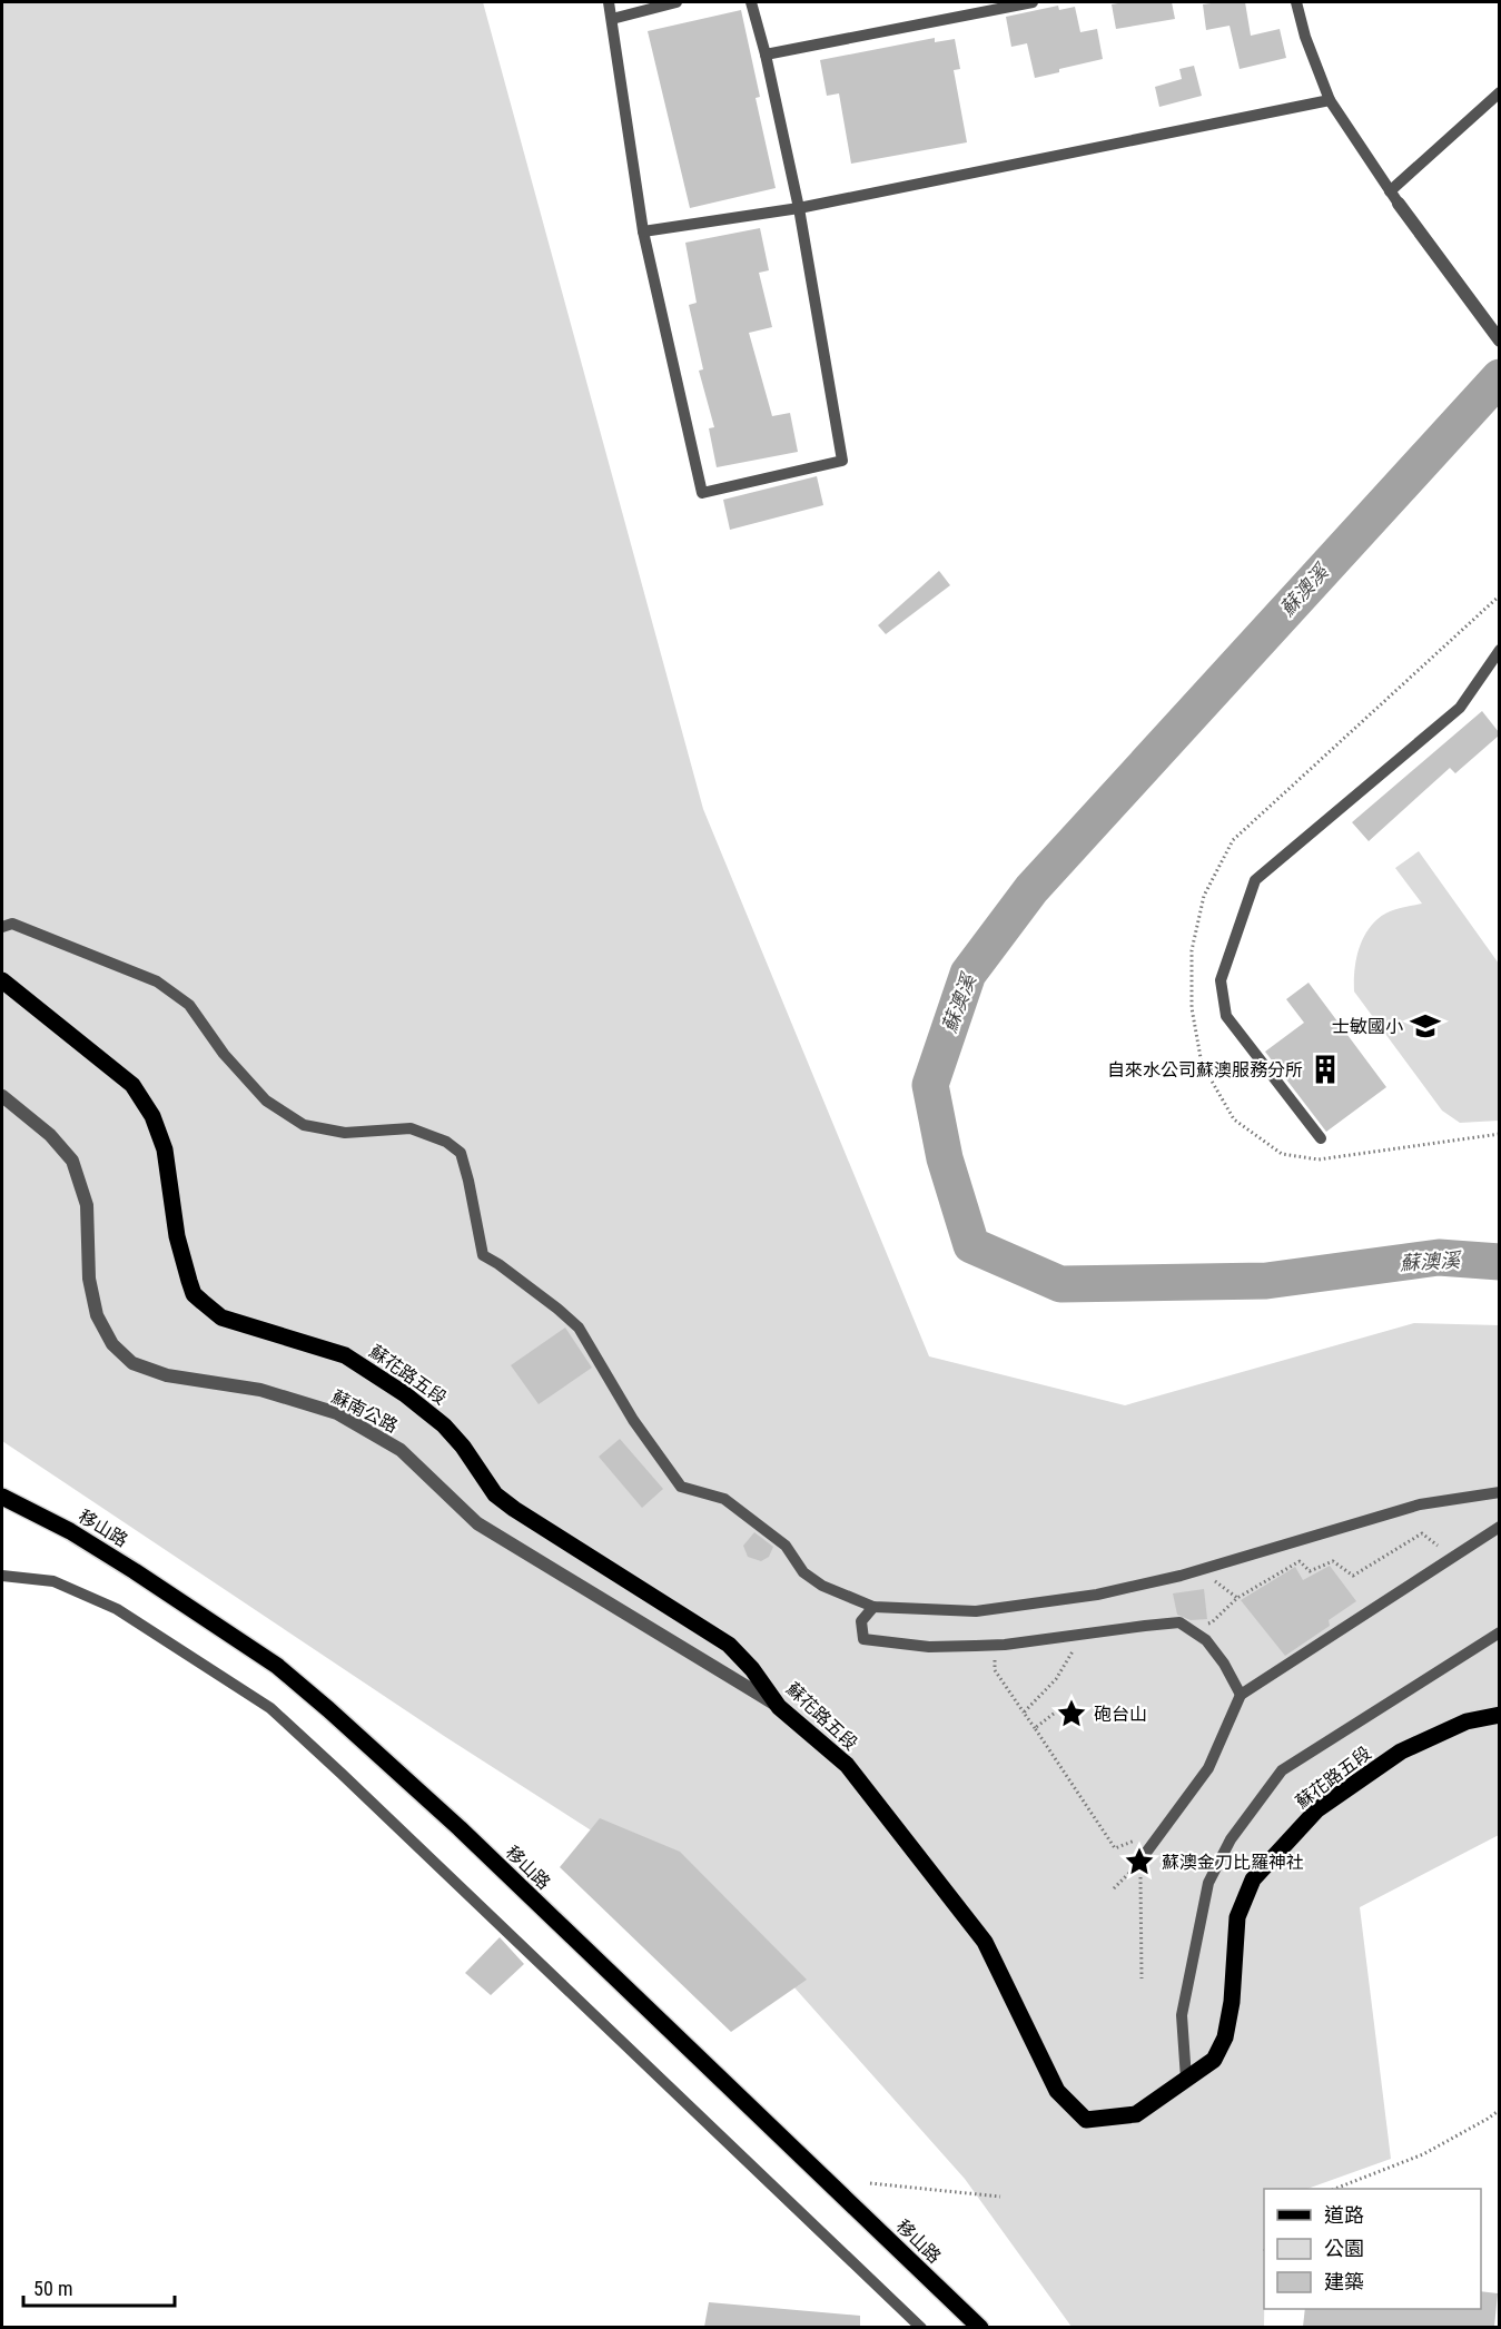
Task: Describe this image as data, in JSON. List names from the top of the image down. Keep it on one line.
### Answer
{"streets":{"main road":["蘇花路五段","移山路"],"street":["蘇南公路"]},"crossings":[["蘇花路五段","蘇南公路"]],"water":["蘇澳溪"],"places":{"school or university":["士敏國小"],"building":["自來水公司蘇澳服務分所"],"place":["砲台山","蘇澳金刀比羅神社"]},"legend":["道路","公園","建築"],"scale_bar":"50 m"}
